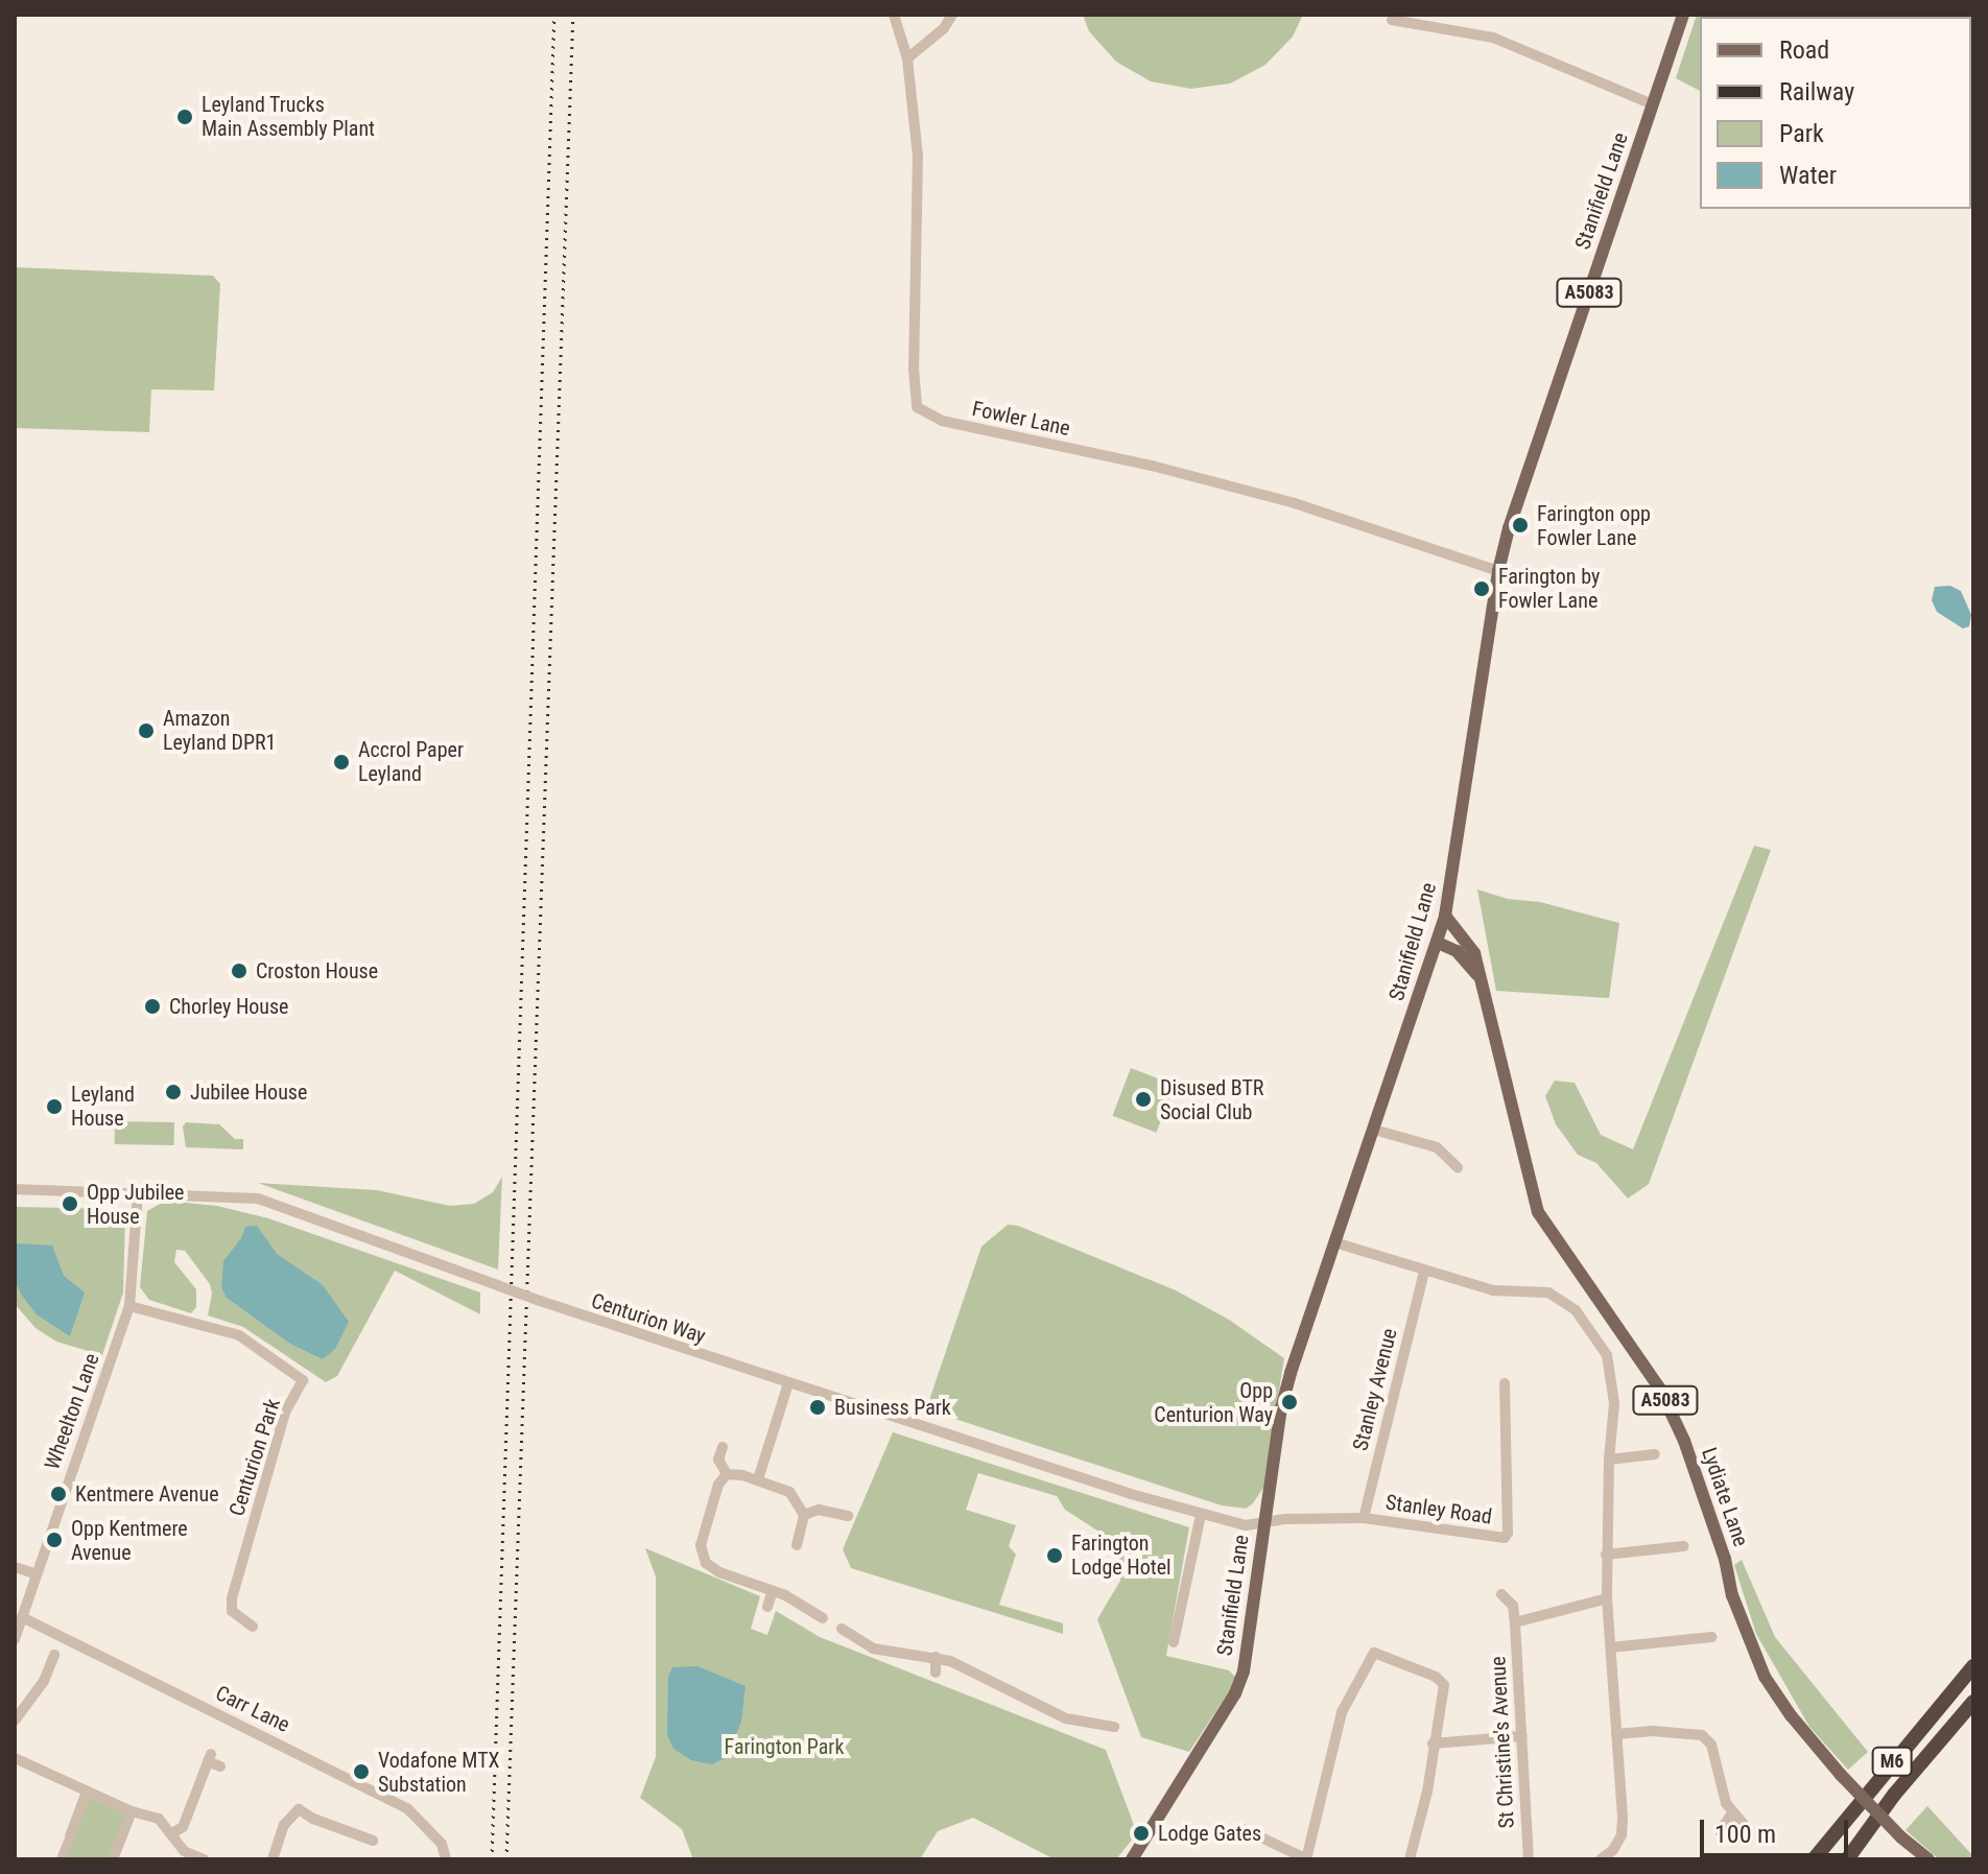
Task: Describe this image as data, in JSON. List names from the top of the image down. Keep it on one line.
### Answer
{"streets":{"highway":["M6"],"main road":["Stanifield Lane","A5083","Lydiate Lane"],"street":["Fowler Lane","Centurion Way","Stanley Avenue","Wheelton Lane","Centurion Park","Stanley Road","Carr Lane","St Christine's Avenue"]},"crossings":[["Stanifield Lane","Fowler Lane"],["Stanifield Lane","Centurion Way"],["Stanifield Lane","Lydiate Lane"],["Stanifield Lane","Stanley Road"],["Centurion Way","Wheelton Lane"],["Centurion Way","Stanley Road"],["Stanley Avenue","Stanley Road"],["Wheelton Lane","Centurion Park"],["Wheelton Lane","Carr Lane"]],"parks":["Farington Park"],"places":["Leyland Trucks Main Assembly Plant","Farington opp Fowler Lane","Farington by Fowler Lane","Amazon Leyland DPR1","Accrol Paper Leyland","Croston House","Chorley House","Jubilee House","Disused BTR Social Club","Leyland House","Opp Jubilee House","Opp Centurion Way","Business Park","Kentmere Avenue","Opp Kentmere Avenue","Farington Lodge Hotel","Vodafone MTX Substation","Lodge Gates"],"legend":["Road","Railway","Park","Water"],"scale_bar":"100 m"}
